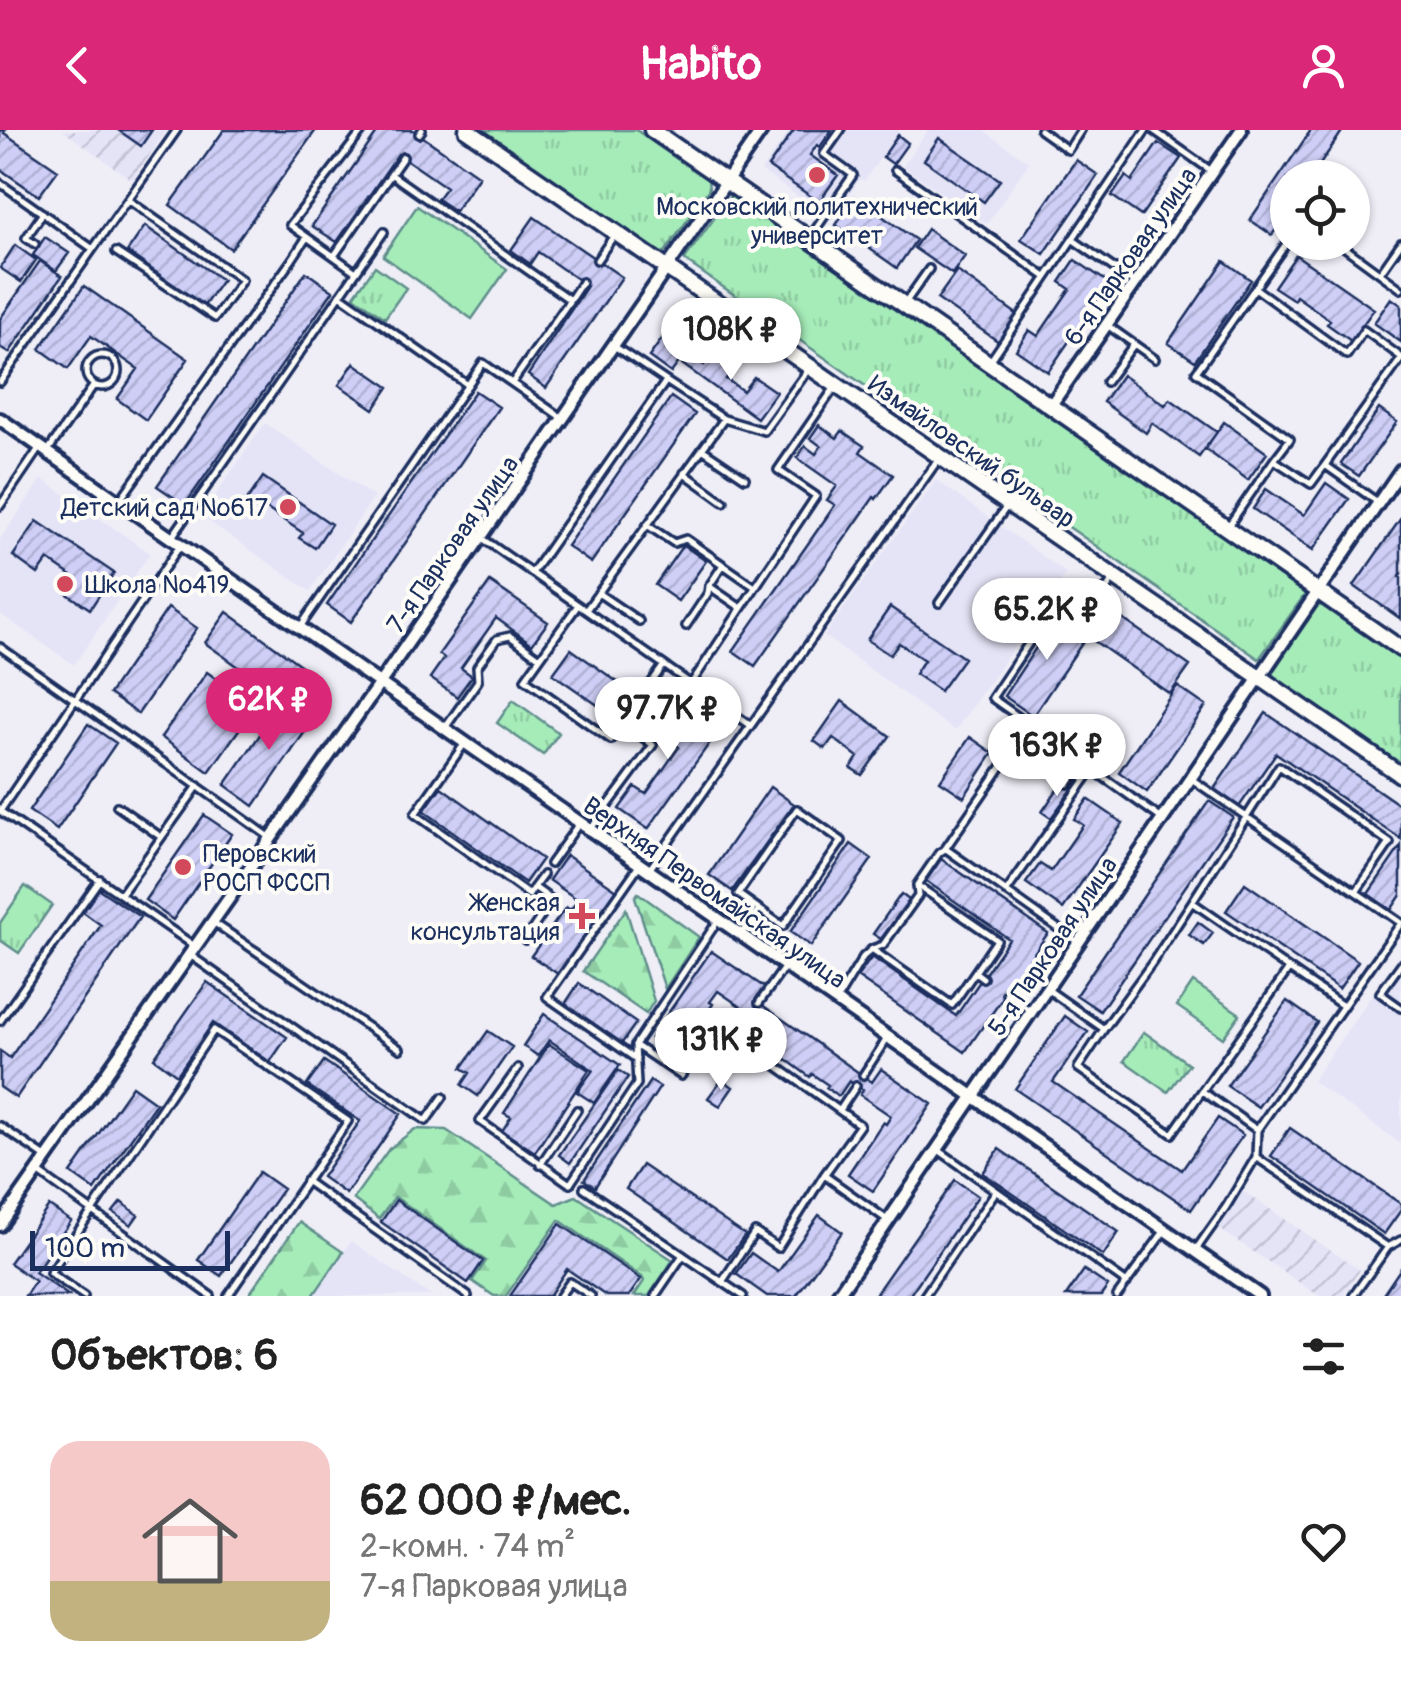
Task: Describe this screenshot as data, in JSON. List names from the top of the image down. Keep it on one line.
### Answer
{"streets":{"street":["6-я Парковая улица","Измайловский бульвар","7-я Парковая улица","Верхняя Первомайская улица","5-я Парковая улица"]},"crossings":[["Измайловский бульвар","7-я Парковая улица"],["Измайловский бульвар","5-я Парковая улица"],["7-я Парковая улица","Верхняя Первомайская улица"],["Верхняя Первомайская улица","5-я Парковая улица"]],"places":{"other":["Московский политехнический университет","Детский сад №617","Школа №419","Перовский РОСП ФССП"],"health":["Женская консультация"]},"scale_bar":"100 m","page":{"header":"Habito","price":["108K ₽","65.2K ₽","62K ₽","97.7K ₽","163K ₽","131K ₽"],"scale":"100 m","heading":"Объектов: 6","list":[{"name":"62 000 ₽/мес.","note":"2-комн. · 74 m² · 7-я Парковая улица"}]}}
